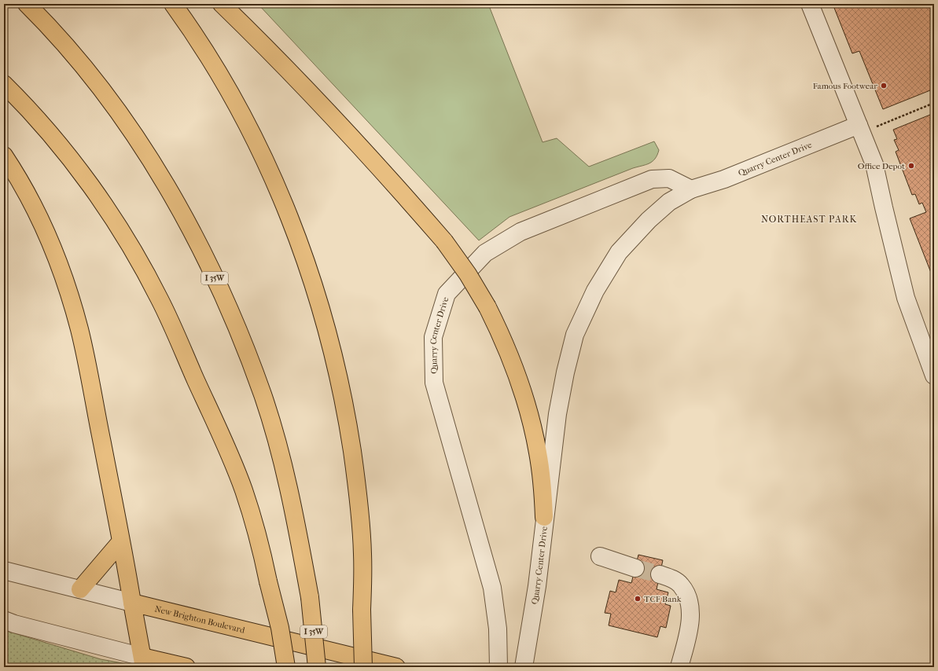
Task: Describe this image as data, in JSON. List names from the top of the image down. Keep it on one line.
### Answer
{"streets":{"main road":["I 35W","New Brighton Boulevard"],"street":["Quarry Center Drive"]},"districts":["NORTHEAST PARK"],"places":["Famous Footwear","Office Depot","TCF Bank"]}
